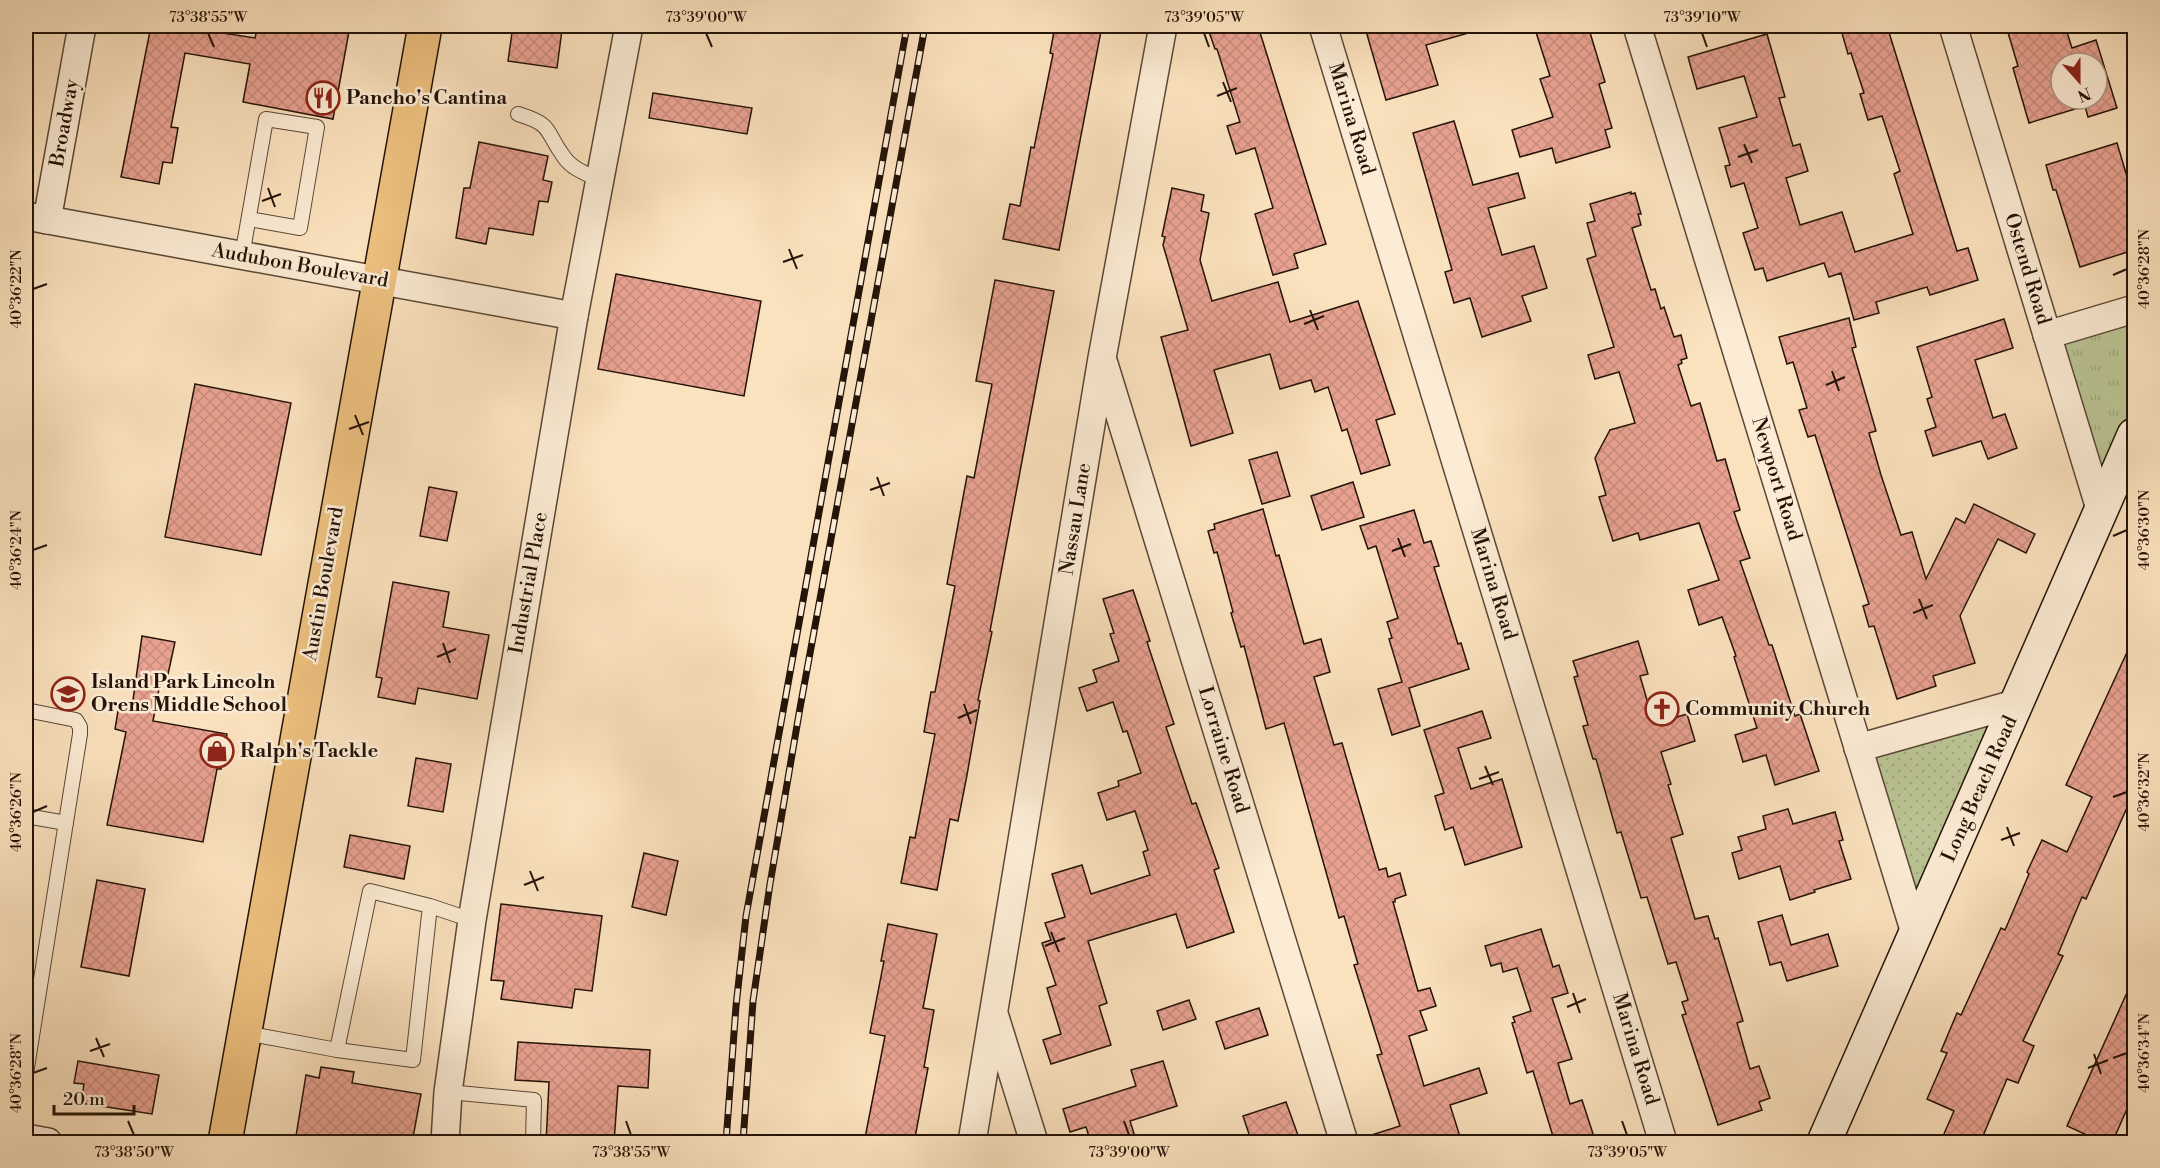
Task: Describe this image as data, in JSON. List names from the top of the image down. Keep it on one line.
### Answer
{"streets":{"main road":["Austin Boulevard","Long Beach Road"],"street":["Marina Road","Broadway","Audubon Boulevard","Ostend Road","Newport Road","Nassau Lane","Industrial Place","Lorraine Road"]},"crossings":[["Broadway","Audubon Boulevard"],["Audubon Boulevard","Industrial Place"],["Audubon Boulevard","Austin Boulevard"],["Ostend Road","Long Beach Road"],["Newport Road","Long Beach Road"],["Nassau Lane","Lorraine Road"]],"places":{"restaurant":["Pancho's Cantina"],"school or university":["Island Park Lincoln Orens Middle School"],"church":["Community Church"],"shop":["Ralph's Tackle"]},"scale_bar":"20 m","north":"bottom","coordinates":["73°38'55\"W","73°39'00\"W","73°39'05\"W","73°39'10\"W","40°36'28\"N","40°36'22\"N","40°36'30\"N","40°36'24\"N","40°36'32\"N","40°36'26\"N","40°36'34\"N","73°38'50\"W"]}
